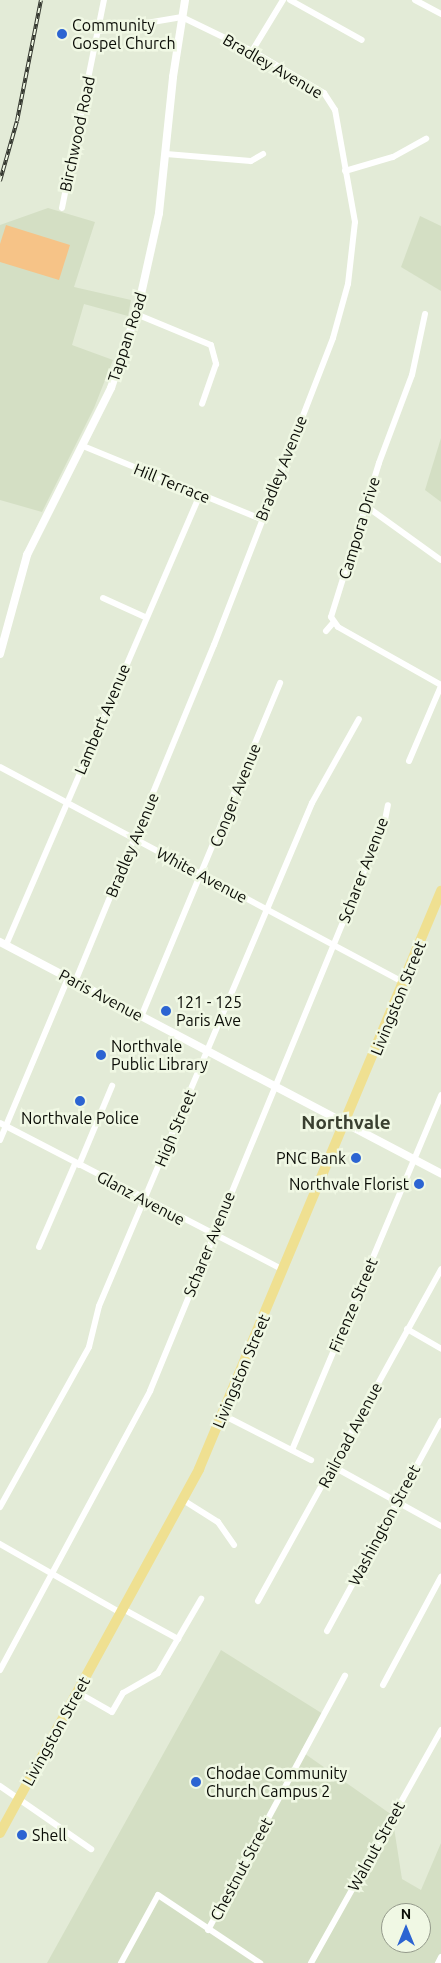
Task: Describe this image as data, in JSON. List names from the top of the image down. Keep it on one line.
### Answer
{"streets":{"main road":["Livingston Street"],"street":["Bradley Avenue","Birchwood Road","Tappan Road","Hill Terrace","Campora Drive","Lambert Avenue","Conger Avenue","Scharer Avenue","White Avenue","Paris Avenue","High Street","Glanz Avenue","Firenze Street","Railroad Avenue","Washington Street","Walnut Street","Chestnut Street"]},"crossings":[["Bradley Avenue","Tappan Road"],["Bradley Avenue","Hill Terrace"],["Bradley Avenue","White Avenue"],["Bradley Avenue","Paris Avenue"],["Bradley Avenue","Glanz Avenue"],["Tappan Road","Hill Terrace"],["Hill Terrace","Lambert Avenue"],["Lambert Avenue","White Avenue"],["Lambert Avenue","Paris Avenue"],["Conger Avenue","White Avenue"],["Conger Avenue","Paris Avenue"],["Scharer Avenue","White Avenue"],["Scharer Avenue","Paris Avenue"],["Scharer Avenue","Glanz Avenue"],["White Avenue","Livingston Street"],["White Avenue","High Street"],["Paris Avenue","Livingston Street"],["Paris Avenue","High Street"],["Paris Avenue","Firenze Street"],["Livingston Street","Glanz Avenue"],["High Street","Glanz Avenue"]],"districts":["Northvale"],"places":["Community Gospel Church","121 - 125 Paris Ave","Northvale Public Library","Northvale Police","PNC Bank","Northvale Florist","Chodae Community Church Campus 2","Shell"],"north":"top"}
